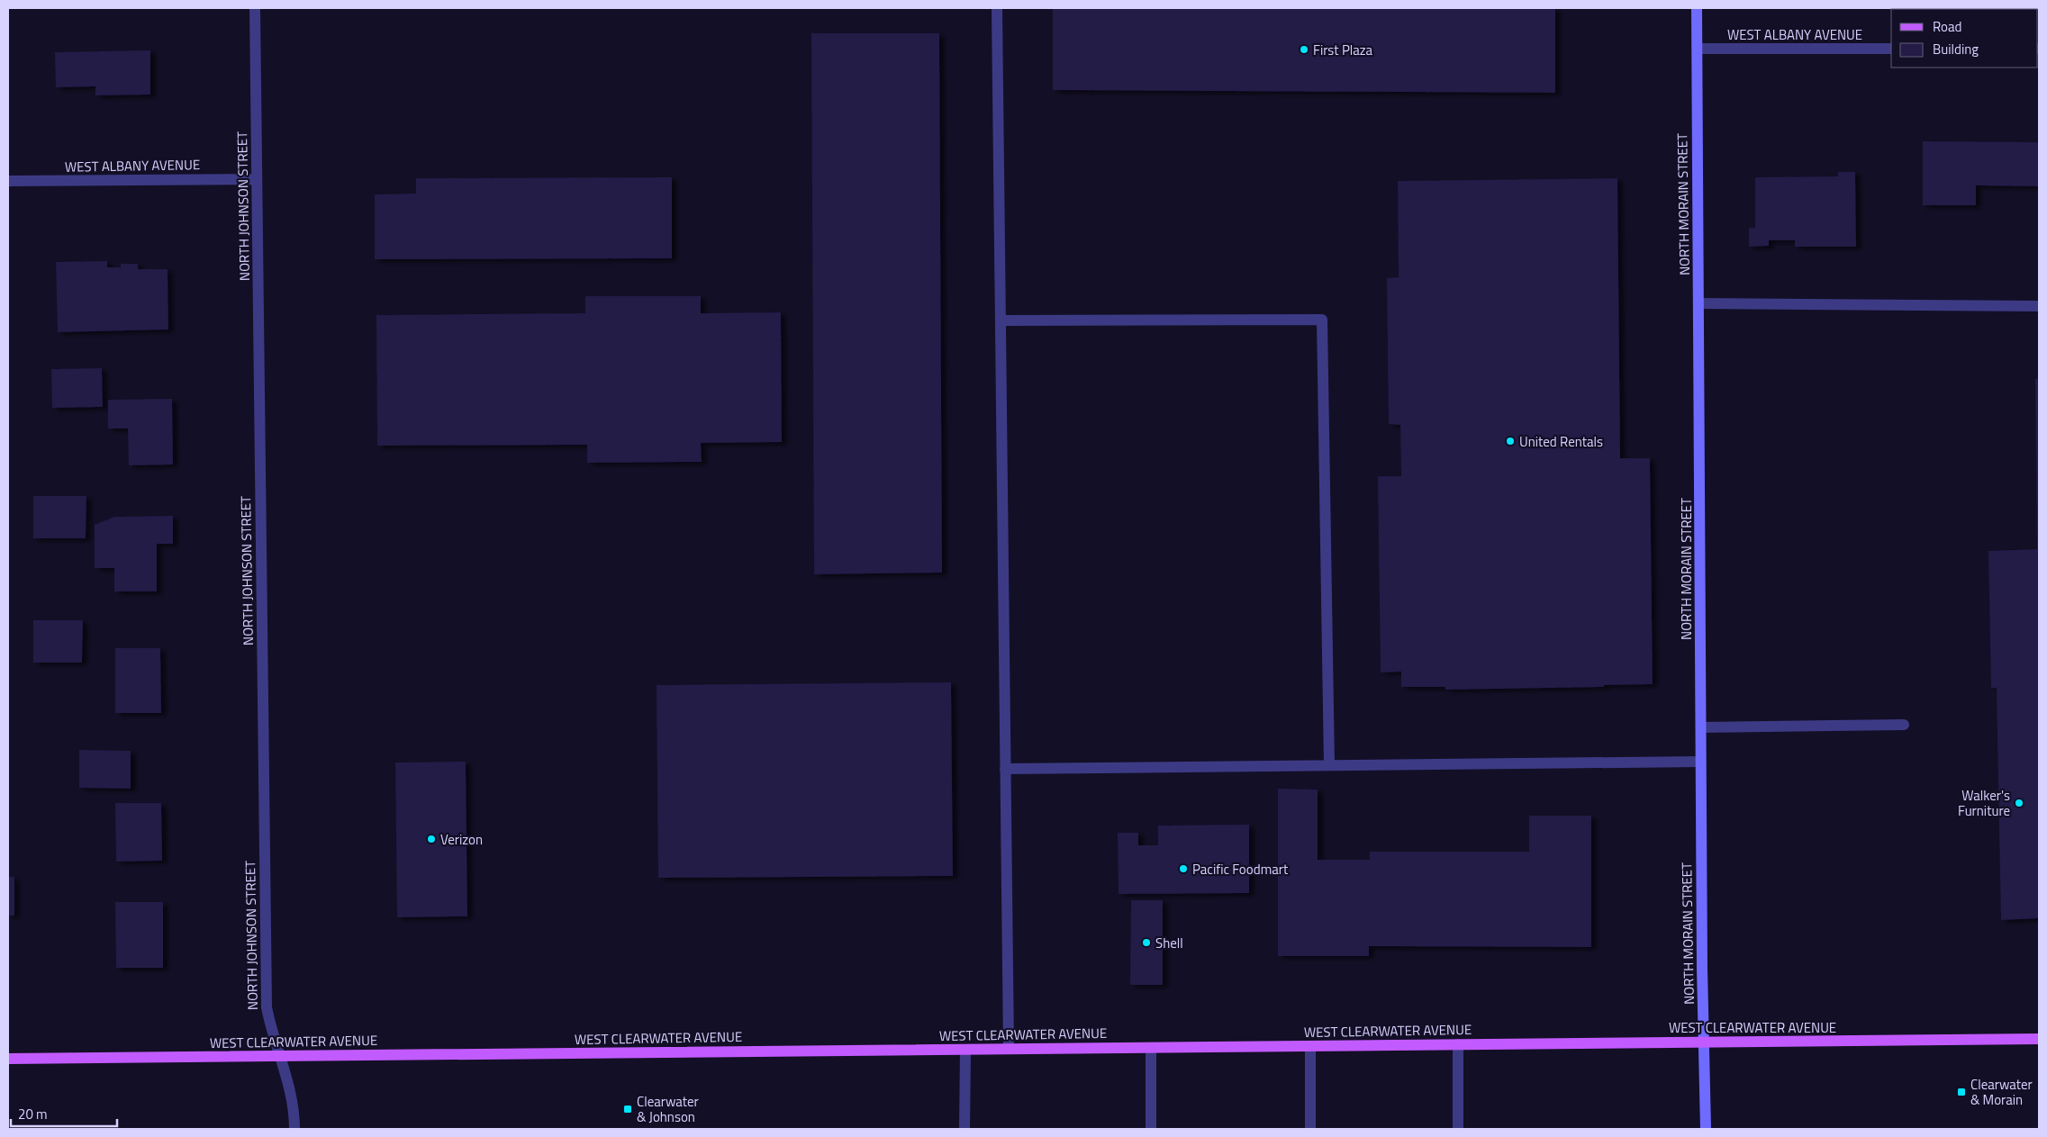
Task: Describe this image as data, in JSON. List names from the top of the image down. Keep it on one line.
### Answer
{"streets":{"main road":["NORTH MORAIN STREET","WEST CLEARWATER AVENUE"],"street":["WEST ALBANY AVENUE","NORTH JOHNSON STREET"]},"crossings":[["WEST ALBANY AVENUE","NORTH MORAIN STREET"],["WEST ALBANY AVENUE","NORTH JOHNSON STREET"],["NORTH MORAIN STREET","WEST CLEARWATER AVENUE"],["NORTH JOHNSON STREET","WEST CLEARWATER AVENUE"]],"places":{"other":["First Plaza","United Rentals","Walker's Furniture","Verizon","Pacific Foodmart","Shell"],"transit":["Clearwater & Morain","Clearwater & Johnson"]},"legend":["Road","Building"],"scale_bar":"20 m"}
